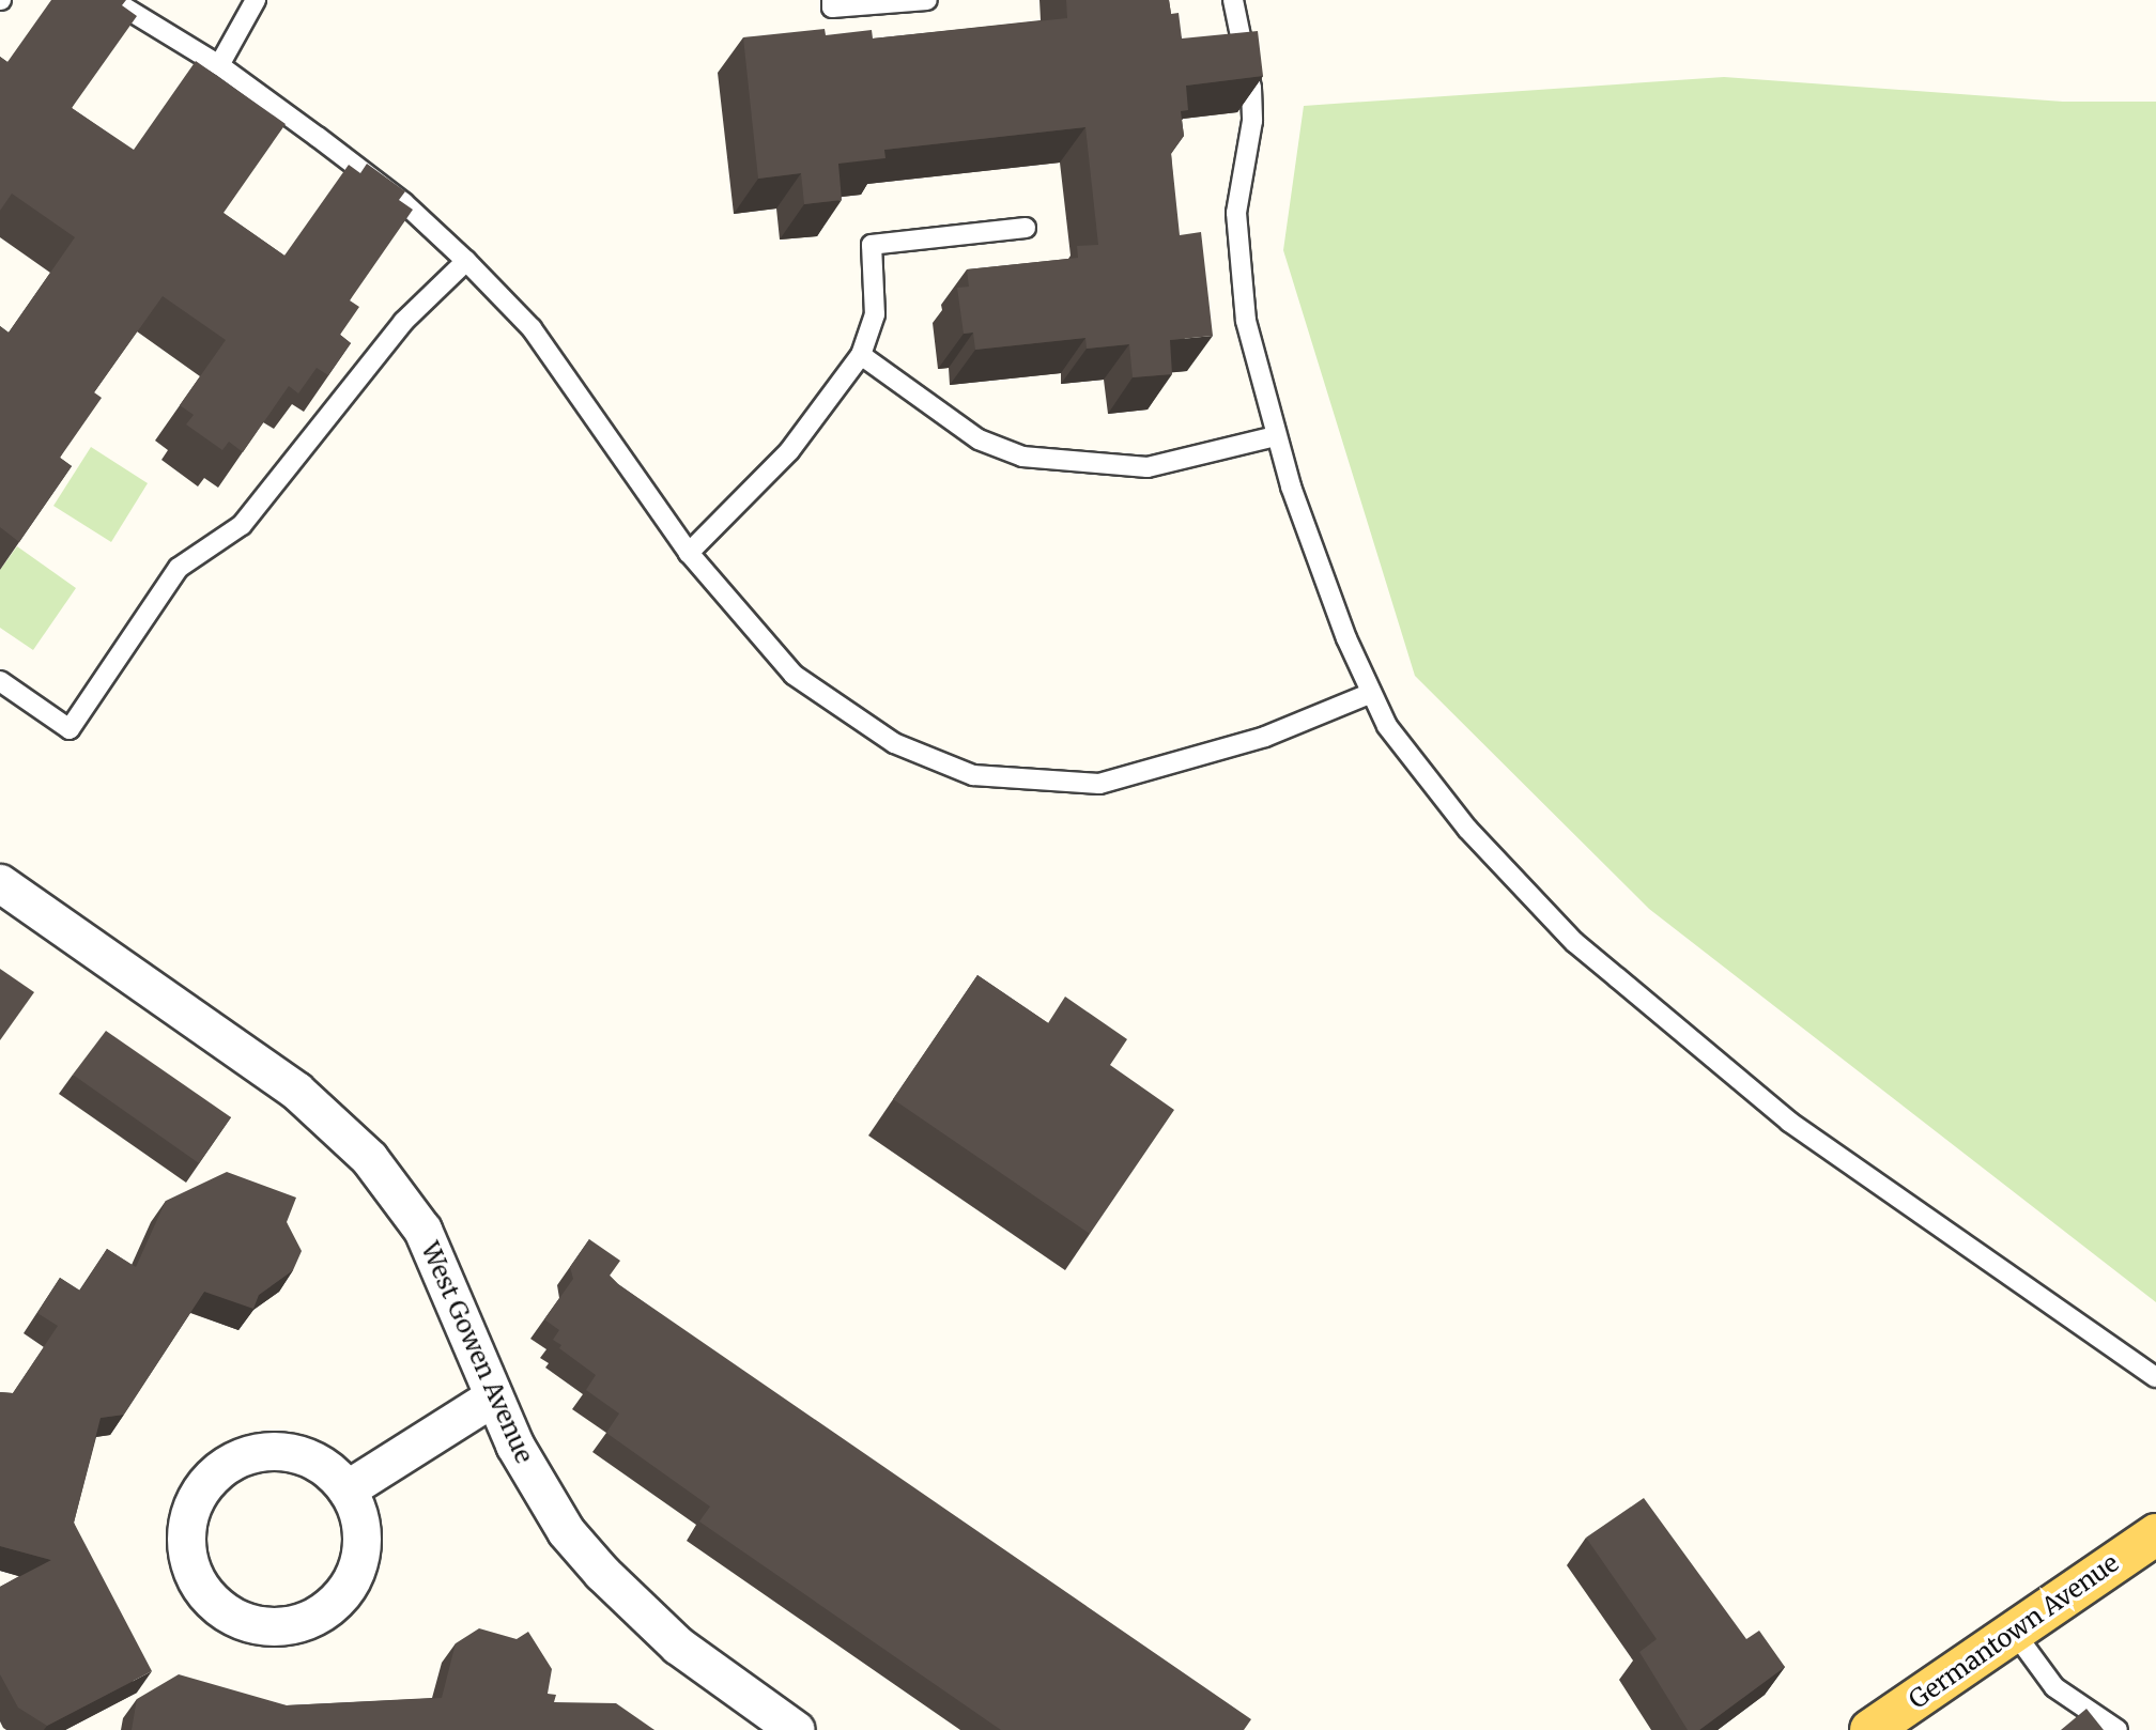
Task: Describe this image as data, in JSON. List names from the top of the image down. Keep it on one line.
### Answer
{"streets":{"main road":["Germantown Avenue"],"street":["West Gowen Avenue"]}}
